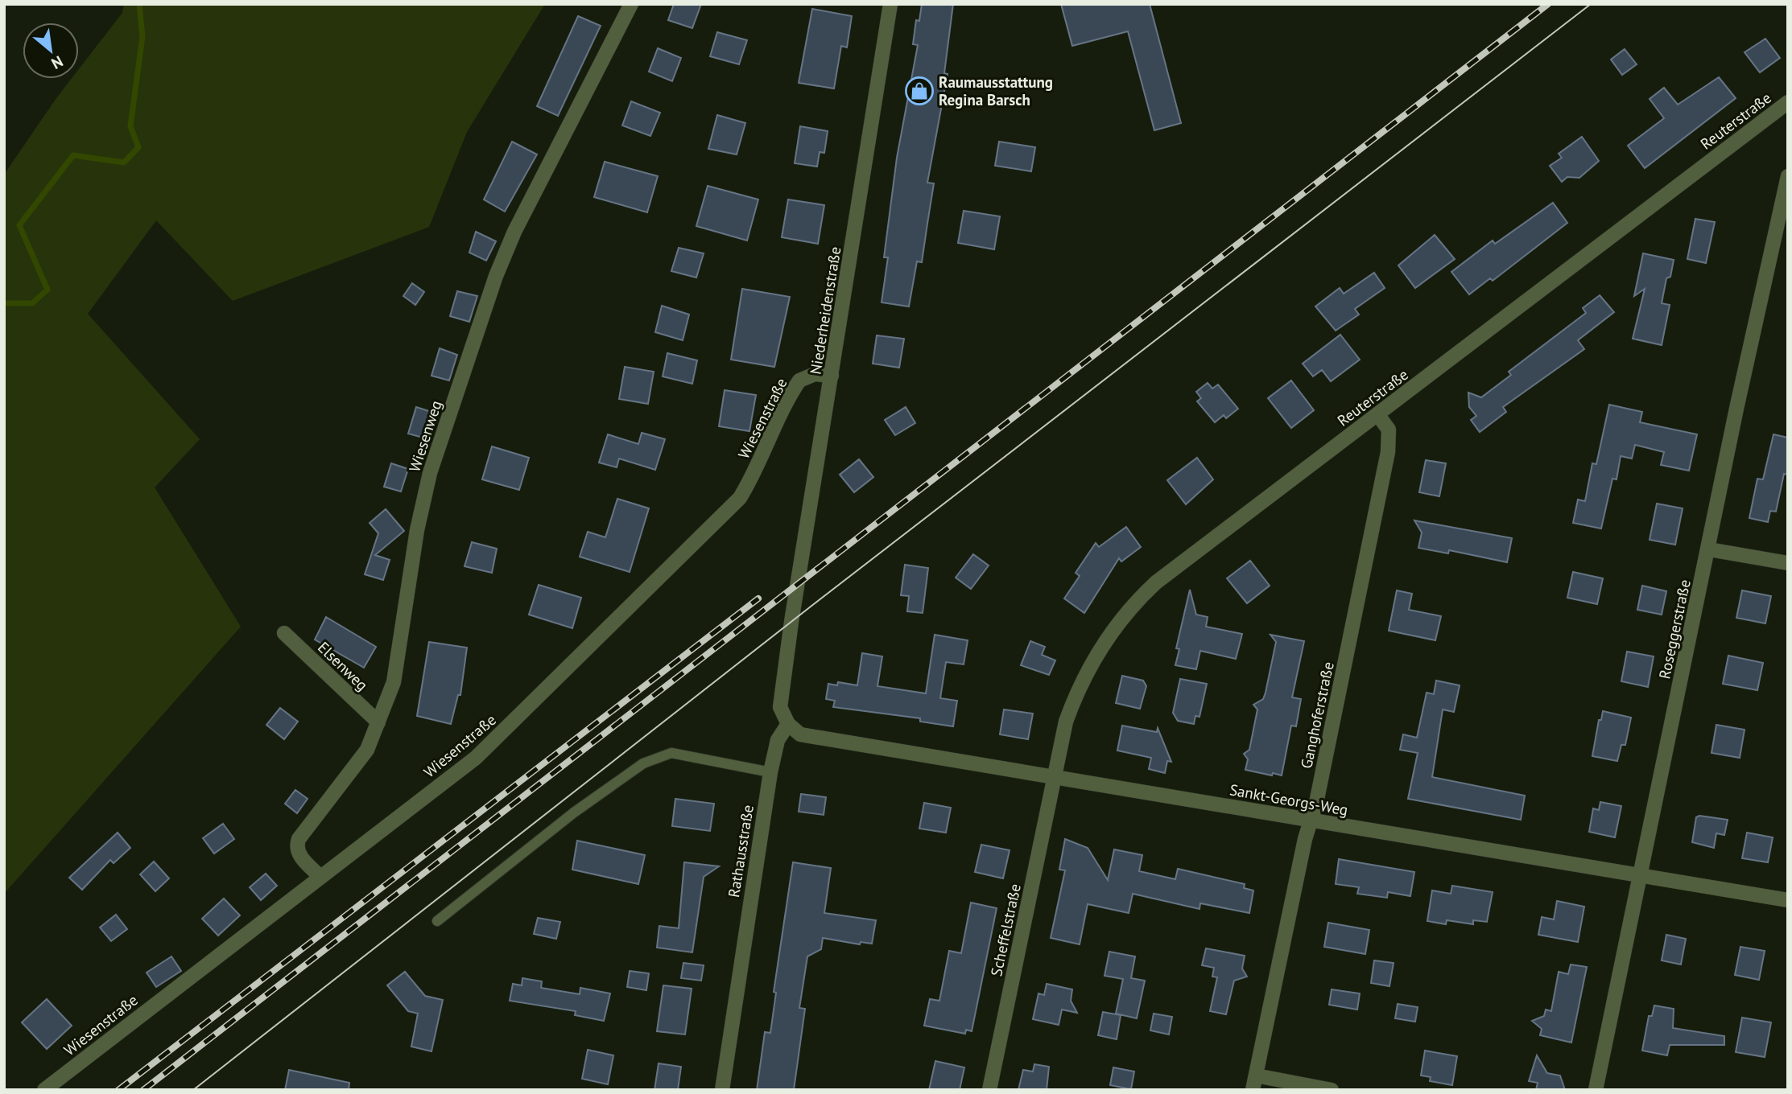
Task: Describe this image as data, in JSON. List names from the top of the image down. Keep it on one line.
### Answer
{"streets":{"street":["Reuterstraße","Niederheidenstraße","Wiesenstraße","Wiesenweg","Roseggerstraße","Elsenweg","Ganghoferstraße","Sankt-Georgs-Weg","Rathausstraße","Scheffelstraße"]},"crossings":[["Reuterstraße","Ganghoferstraße"],["Reuterstraße","Sankt-Georgs-Weg"],["Reuterstraße","Scheffelstraße"],["Niederheidenstraße","Wiesenstraße"],["Niederheidenstraße","Sankt-Georgs-Weg"],["Niederheidenstraße","Rathausstraße"],["Wiesenstraße","Wiesenweg"],["Wiesenweg","Elsenweg"],["Roseggerstraße","Sankt-Georgs-Weg"],["Ganghoferstraße","Sankt-Georgs-Weg"],["Sankt-Georgs-Weg","Rathausstraße"],["Sankt-Georgs-Weg","Scheffelstraße"]],"places":{"shop":["Raumausstattung Regina Barsch"]},"north":"bottom right"}
